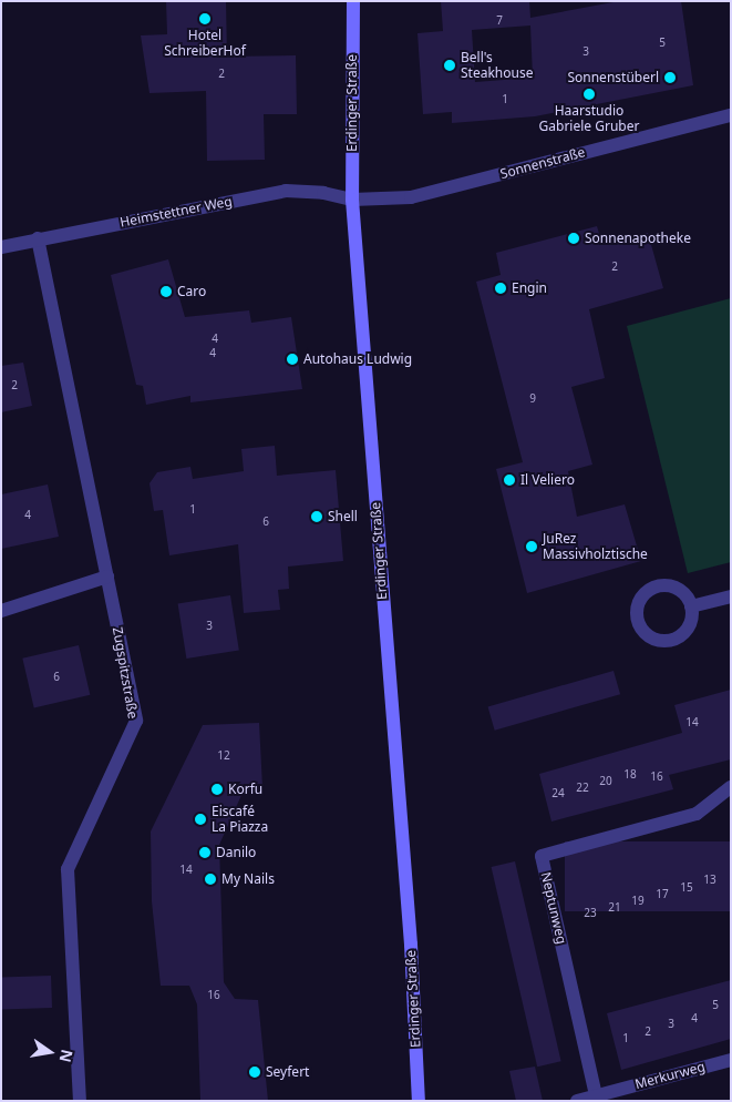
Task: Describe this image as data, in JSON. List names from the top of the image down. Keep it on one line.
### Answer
{"streets":{"street":["Erdinger Straße","Sonnenstraße","Heimstettner Weg","Zugspitzstraße","Neptunweg","Merkurweg"]},"crossings":[["Erdinger Straße","Sonnenstraße"],["Erdinger Straße","Heimstettner Weg"],["Sonnenstraße","Heimstettner Weg"],["Heimstettner Weg","Zugspitzstraße"],["Neptunweg","Merkurweg"]],"places":["Hotel SchreiberHof","Bell's Steakhouse","Sonnenstüberl","Haarstudio Gabriele Gruber","Sonnenapotheke","Engin","Caro","Autohaus Ludwig","Il Veliero","Shell","JuRez Massivholztische","Korfu","Eiscafé La Piazza","Danilo","My Nails","Seyfert"],"house_numbers":["7","5","3","2","1","2","4","4","2","9","1","4","6","3","6","14","12","18","16","20","22","24","14","13","15","17","19","21","23","16","5","4","3","2","1"],"north":"right"}
